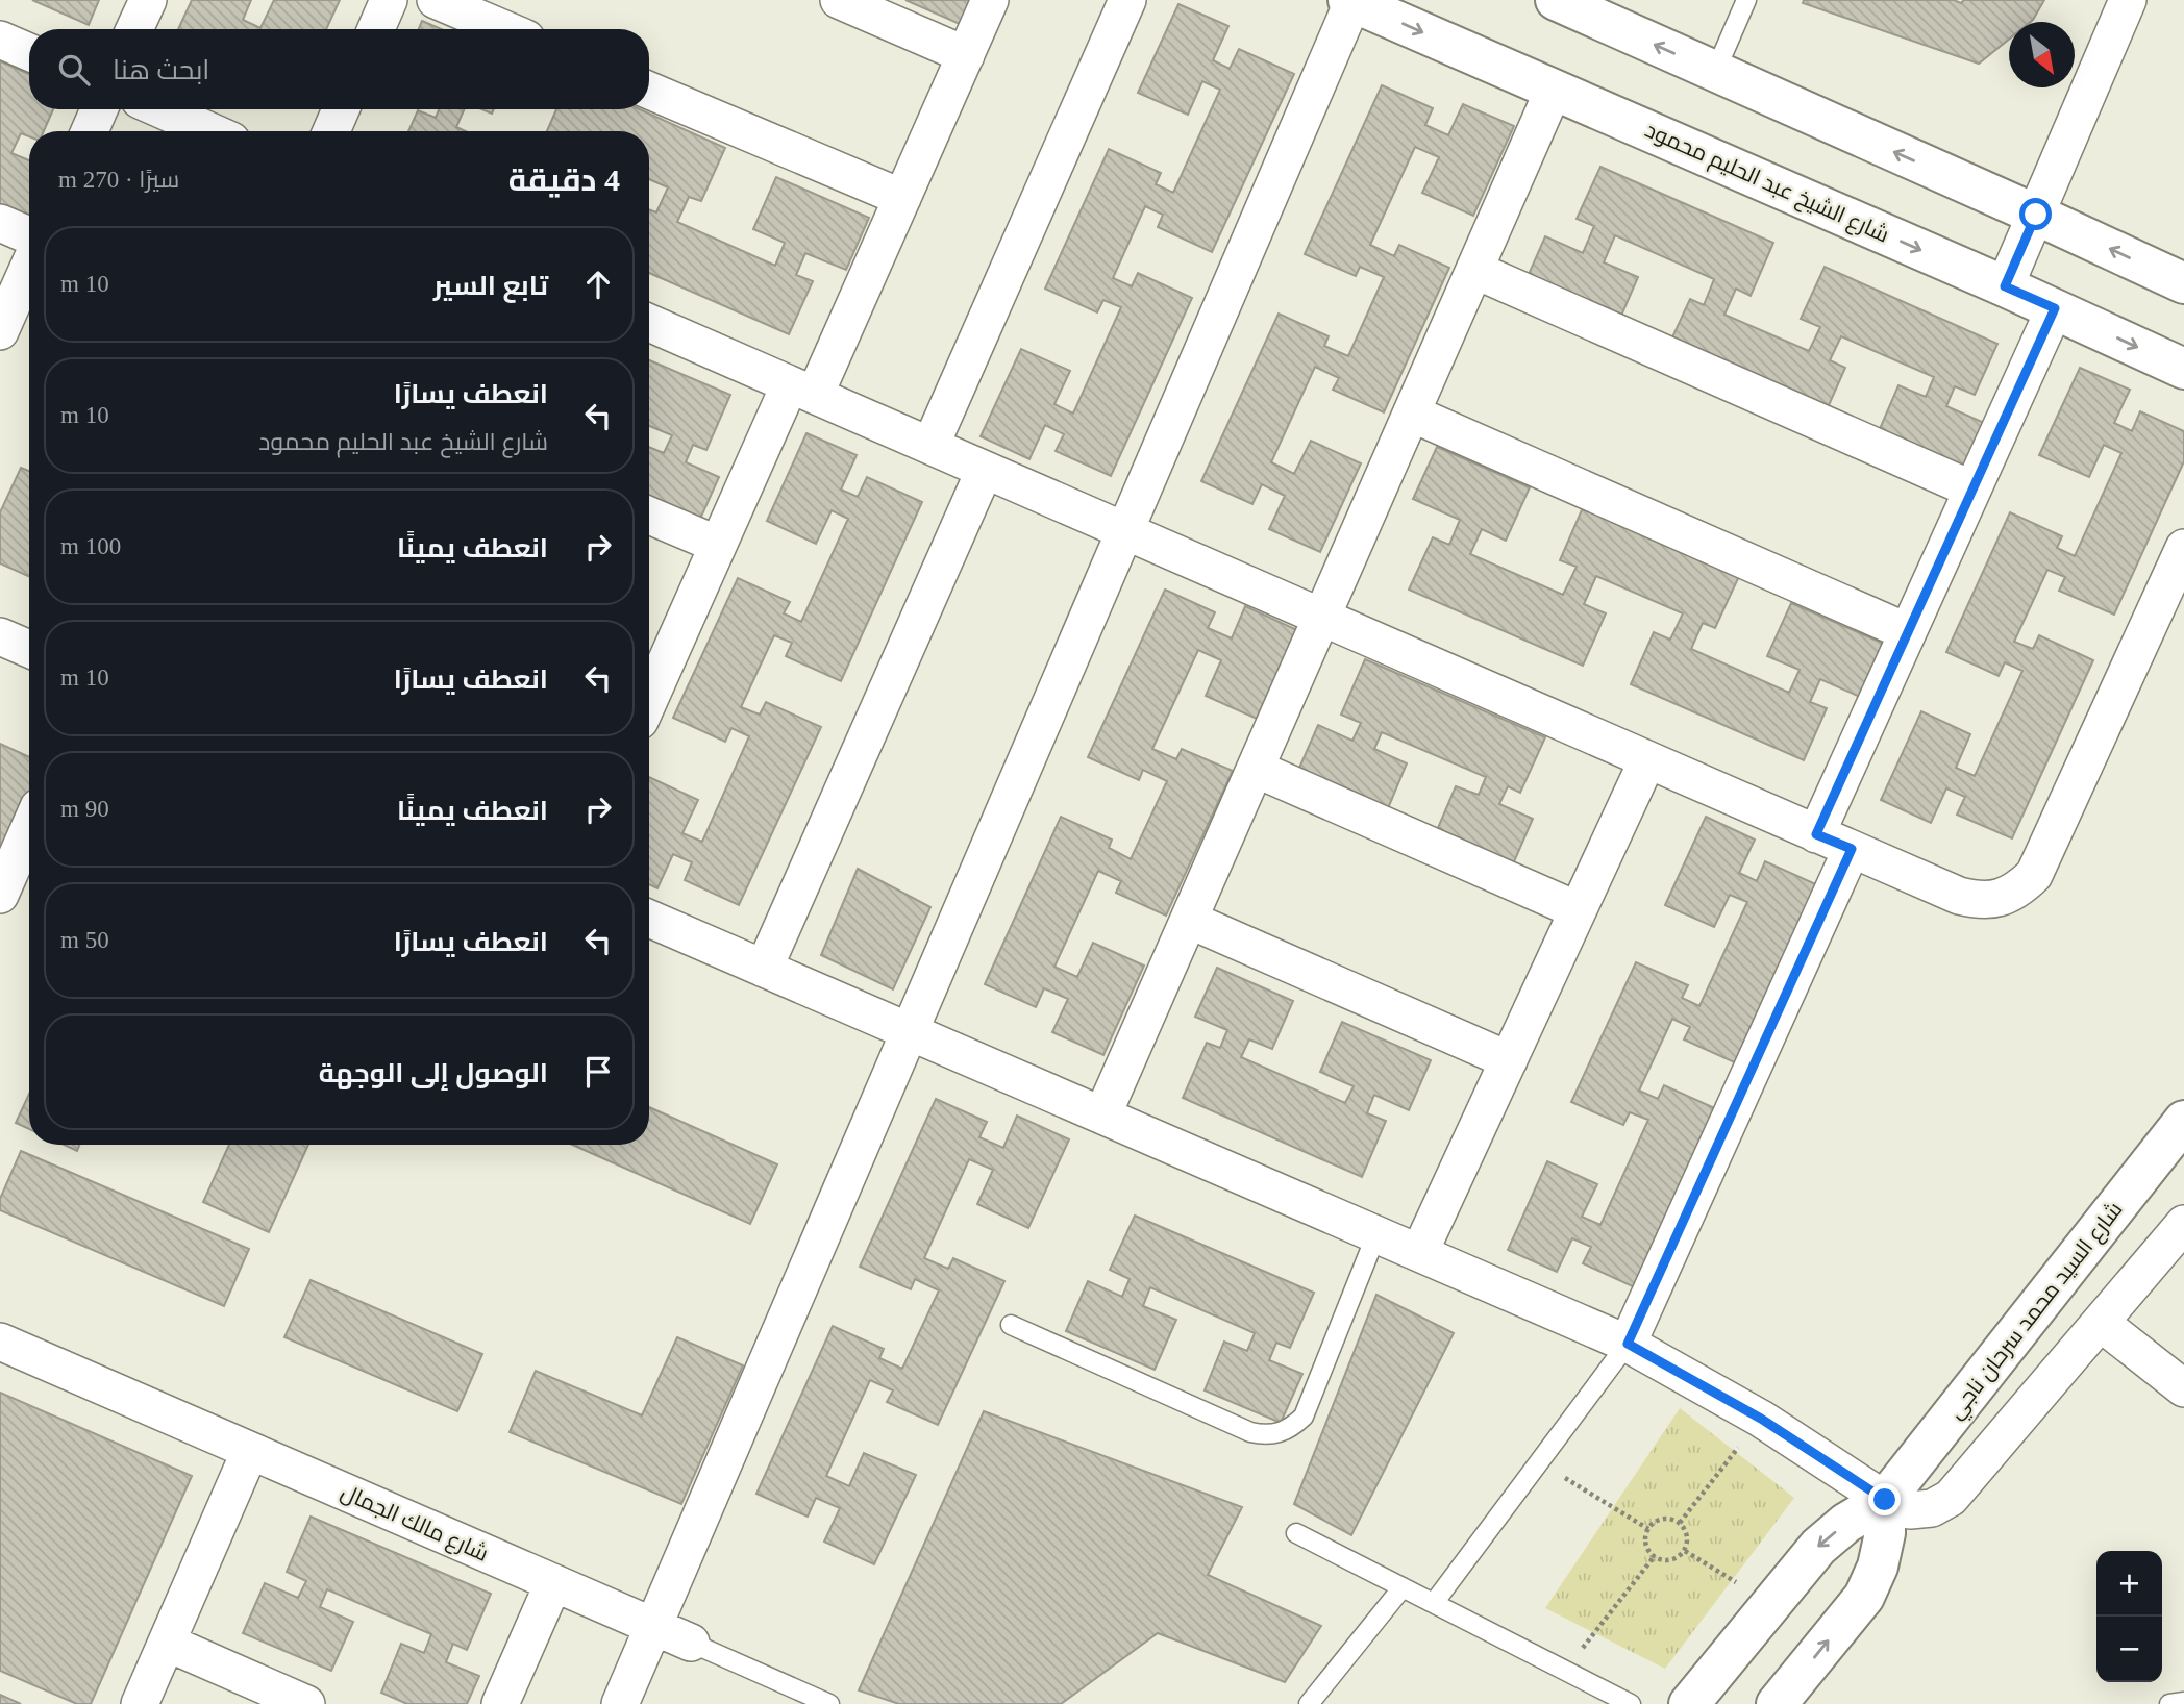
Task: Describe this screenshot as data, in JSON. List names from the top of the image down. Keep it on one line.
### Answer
{"streets":{"street":["شارع الشيخ عبد الحليم محمود","شارع السيد محمد سرحان ناجي","شارع مالك الجمال"]},"north":"bottom right","page":{"search":"ابحث هنا","heading":["4 دقيقة","سيرًا · 270 m"],"list":[["تابع السير","10 m"],["انعطف يسارًا","شارع الشيخ عبد الحليم محمود","10 m"],["انعطف يمينًا","100 m"],["انعطف يسارًا","10 m"],["انعطف يمينًا","90 m"],["انعطف يسارًا","50 m"],"الوصول إلى الوجهة"],"map_buttons":["+","−"]}}
